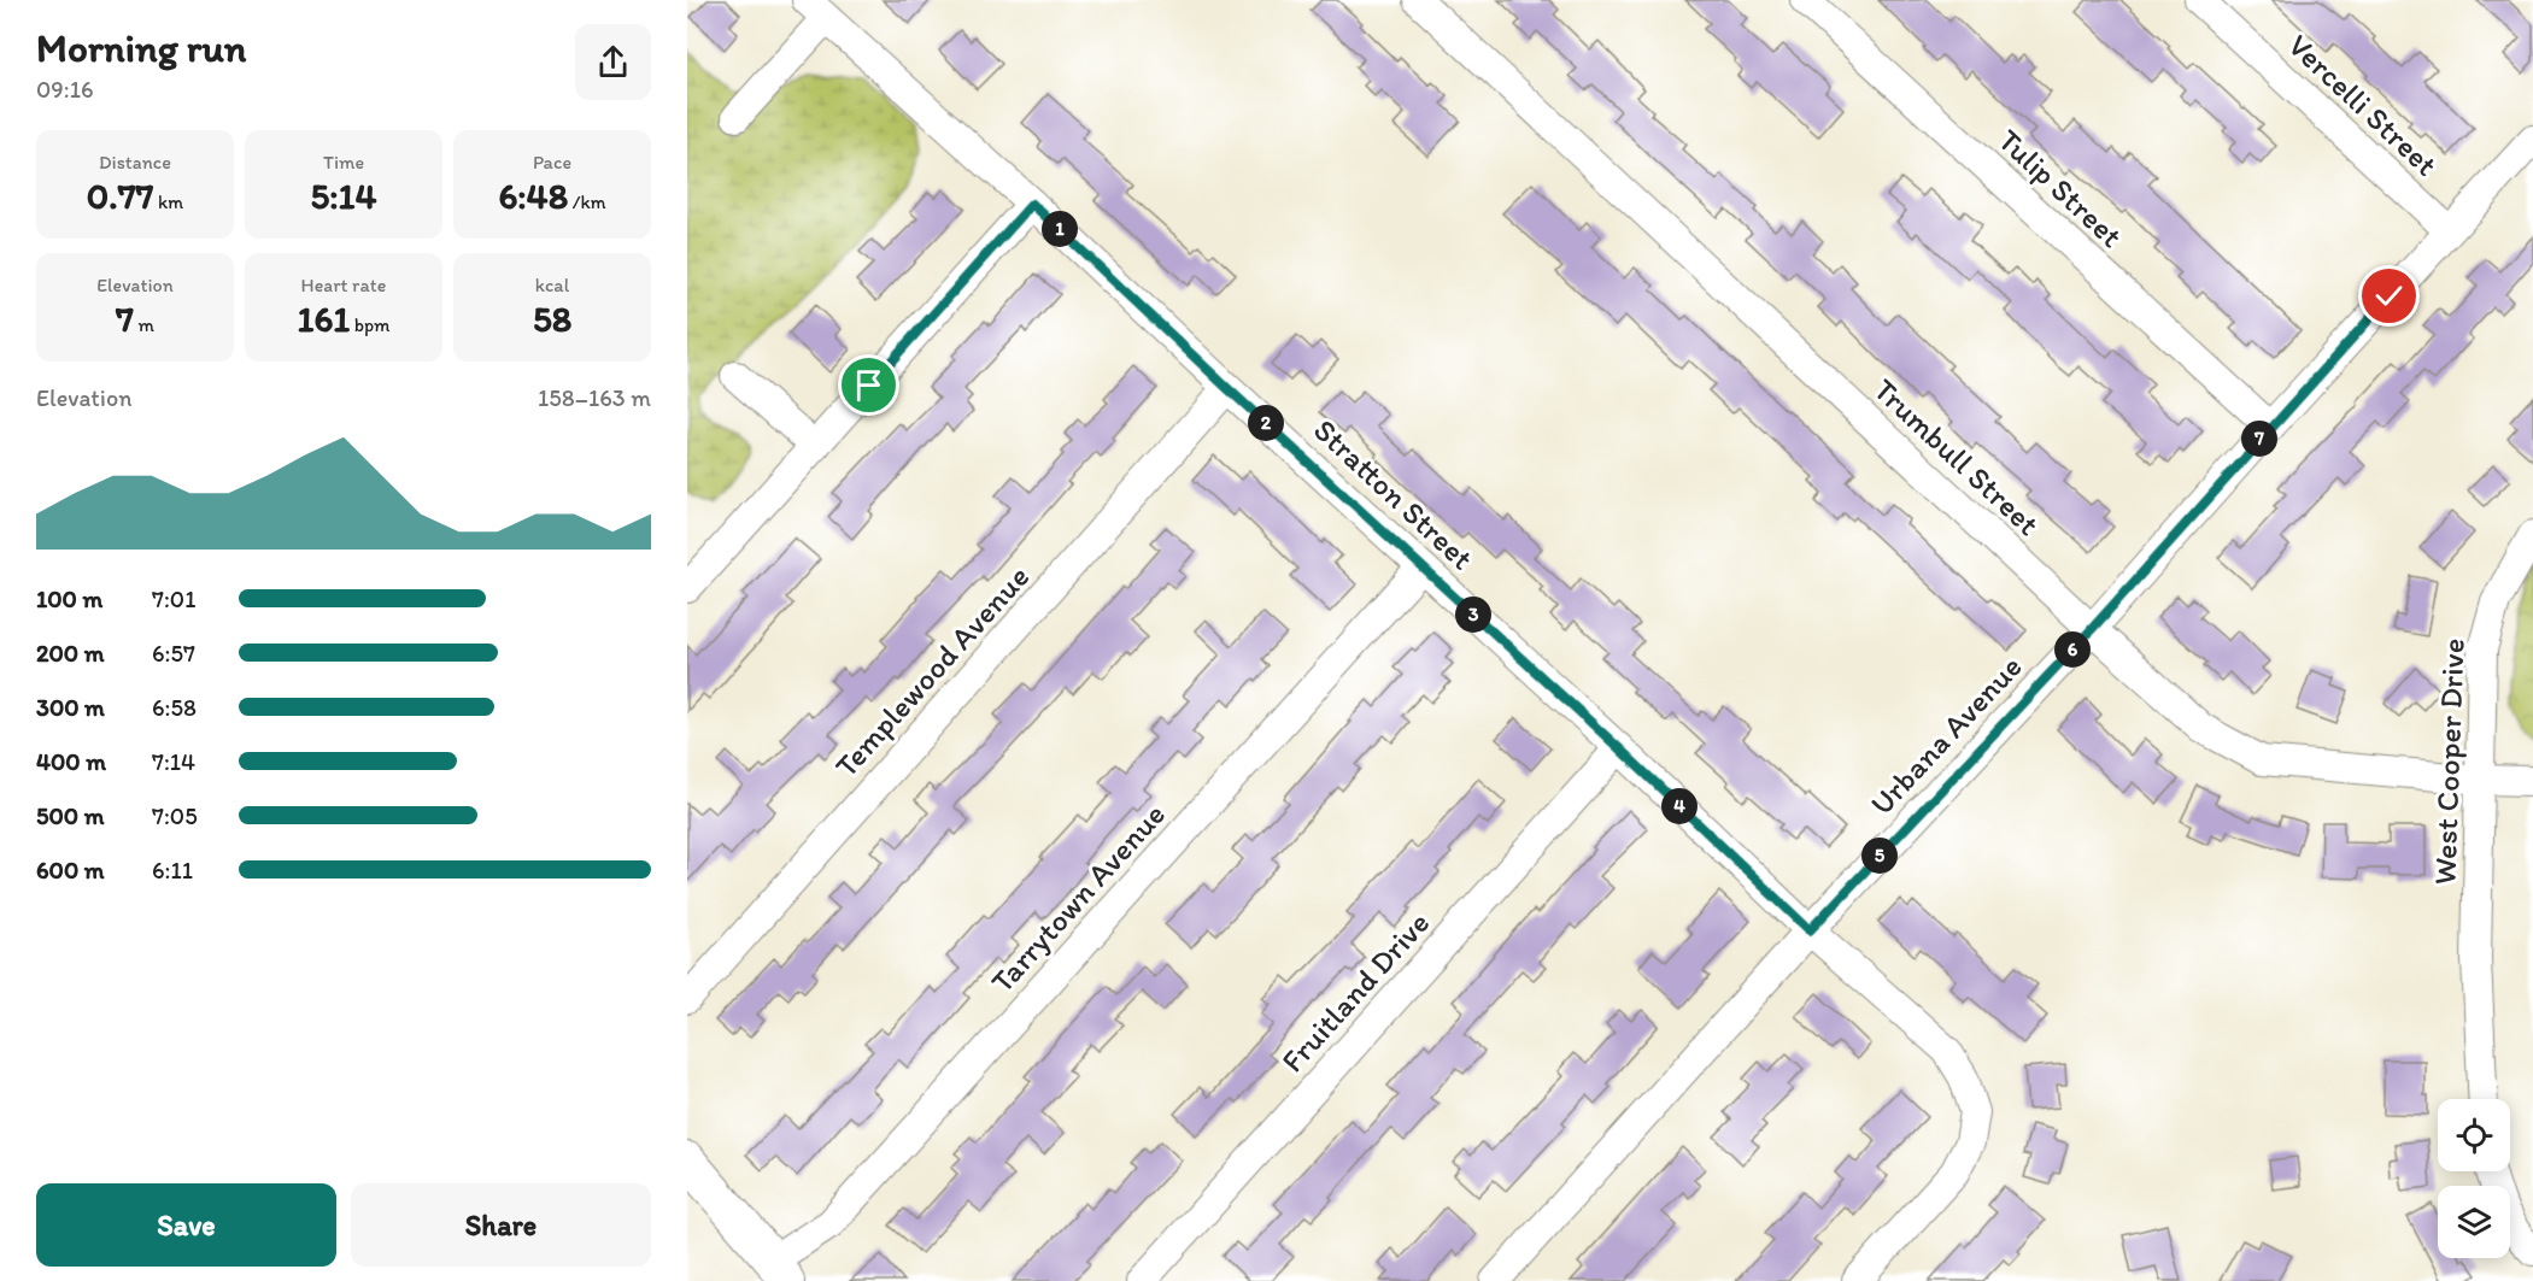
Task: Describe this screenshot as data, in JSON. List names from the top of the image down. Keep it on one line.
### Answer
{"streets":{"street":["Vercelli Street","Tulip Street","Trumbull Street","Stratton Street","Templewood Avenue","Urbana Avenue","West Cooper Drive","Tarrytown Avenue","Fruitland Drive"]},"crossings":[["Vercelli Street","Urbana Avenue"],["Tulip Street","Urbana Avenue"],["Trumbull Street","Urbana Avenue"],["Trumbull Street","West Cooper Drive"],["Stratton Street","Templewood Avenue"],["Stratton Street","Urbana Avenue"],["Stratton Street","Tarrytown Avenue"],["Stratton Street","Fruitland Drive"]],"page":{"heading":["Morning run","09:16"],"stats":[["Distance","0.77 km"],["Time","5:14"],["Pace","6:48 /km"],["Elevation","7 m"],["Heart rate","161 bpm"],["kcal","58"]],"pins":["1","2","7","3","6","4","5"],"chart":["Elevation","158–163 m"],"list":[{"name":"100 m","note":"7:01"},{"name":"200 m","note":"6:57"},{"name":"300 m","note":"6:58"},{"name":"400 m","note":"7:14"},{"name":"500 m","note":"7:05"},{"name":"600 m","note":"6:11"}],"buttons":["Save","Share"]}}
